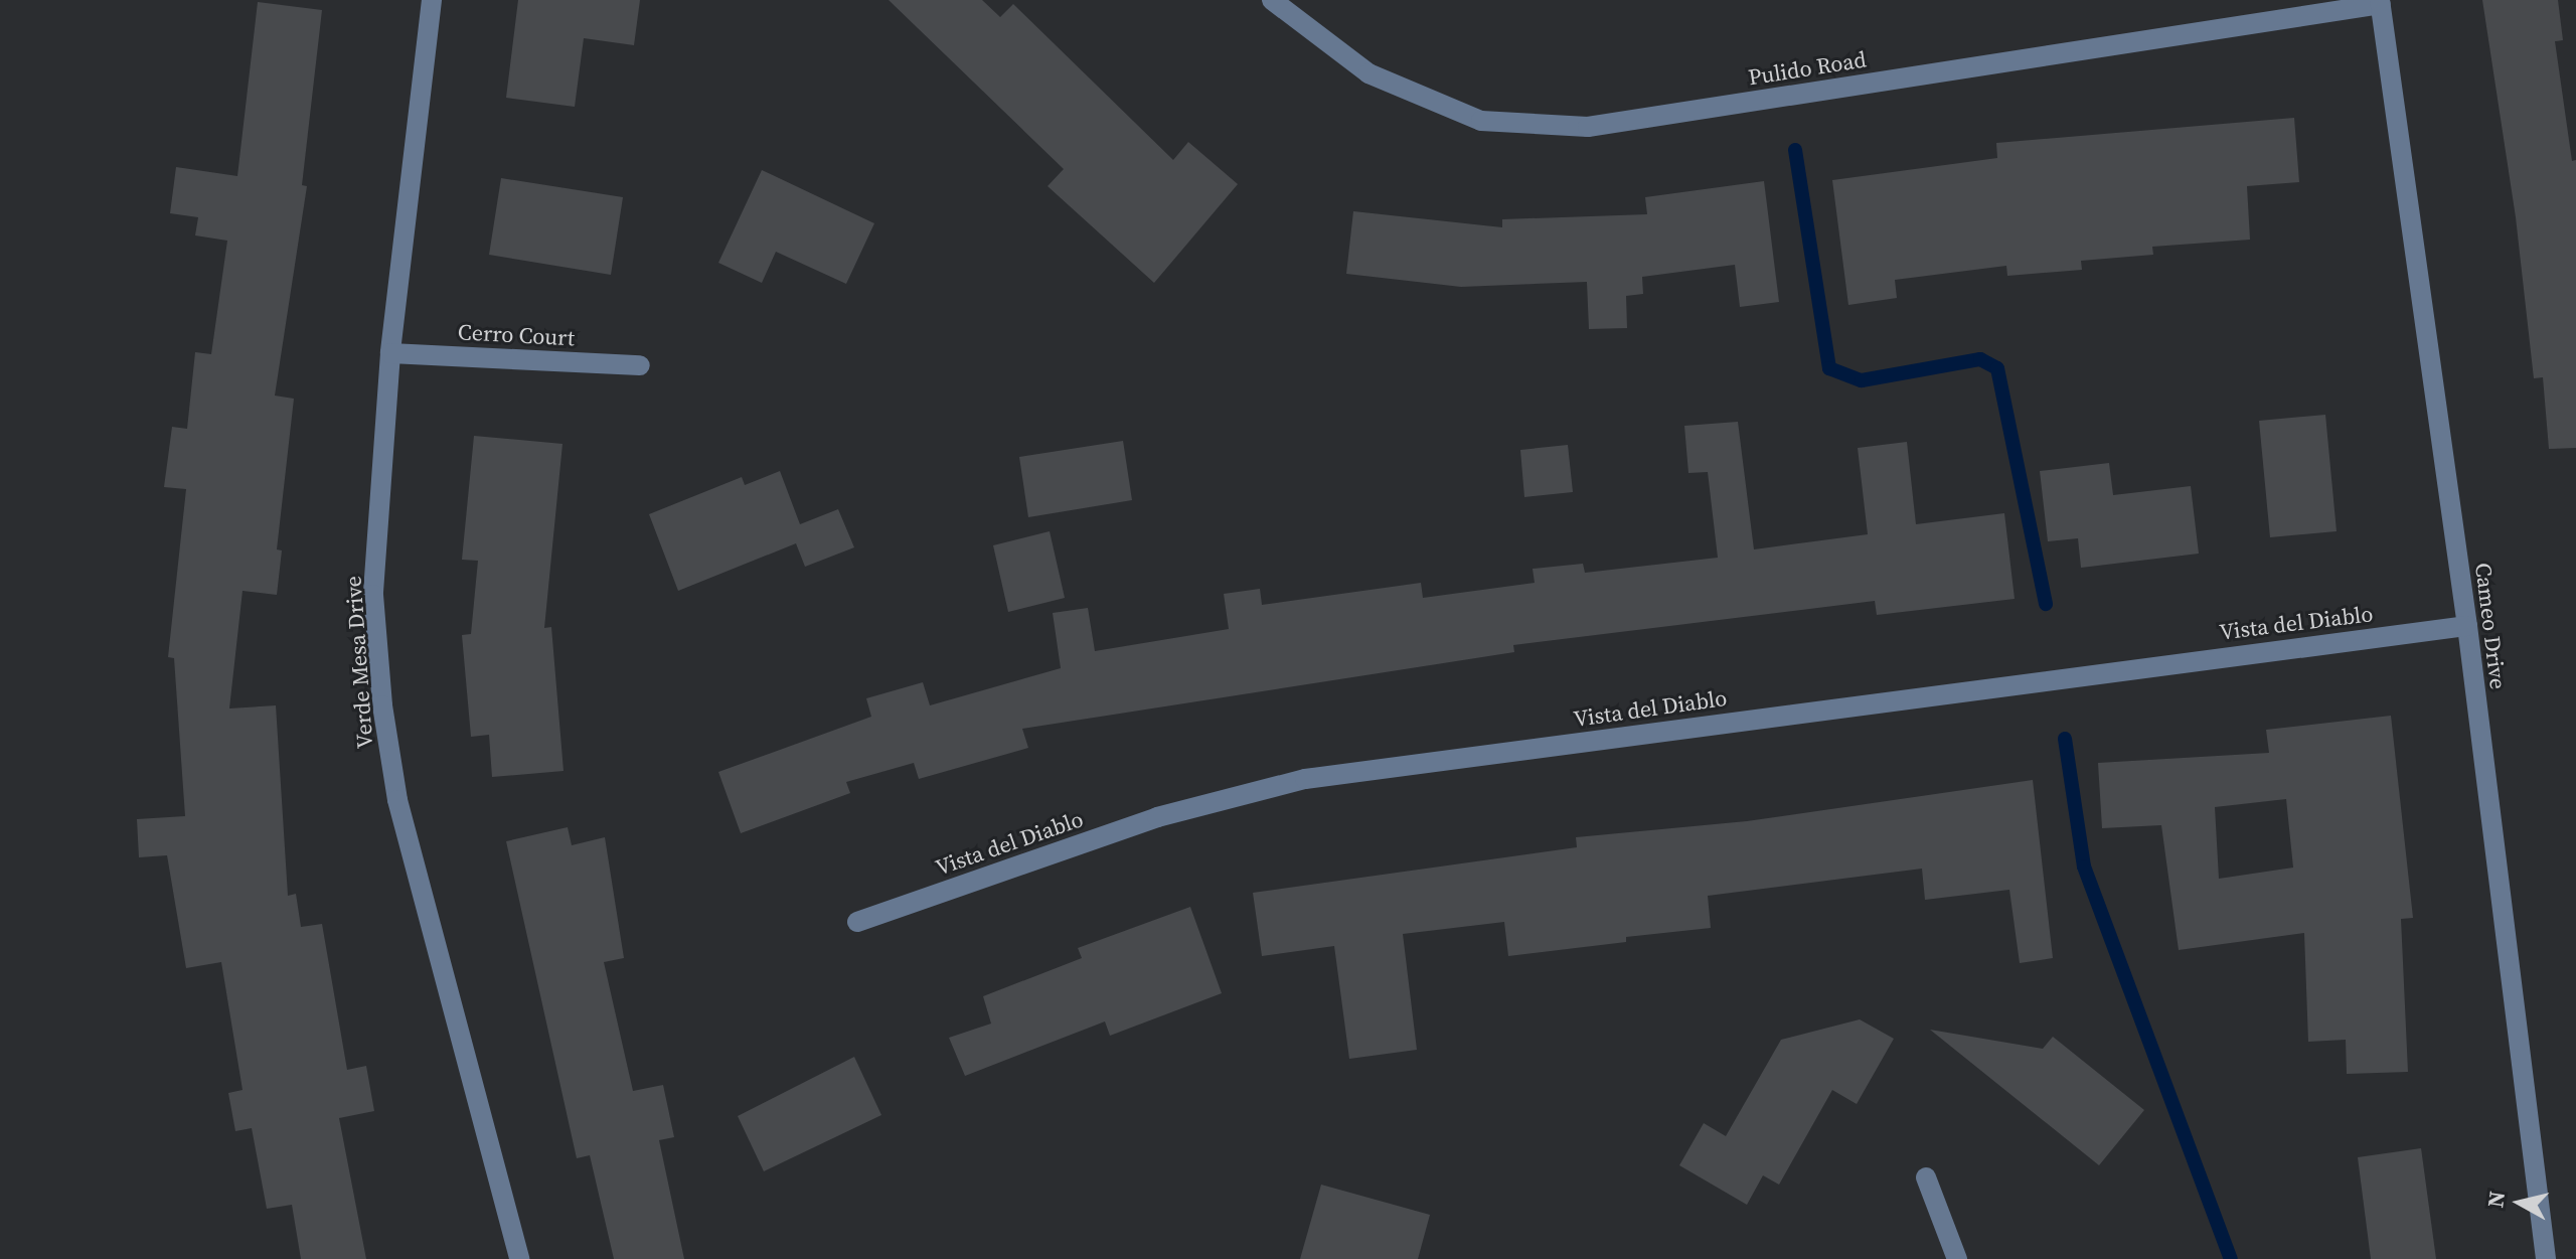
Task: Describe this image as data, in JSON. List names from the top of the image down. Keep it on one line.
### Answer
{"streets":{"street":["Pulido Road","Cerro Court","Vista del Diablo","Cameo Drive","Verde Mesa Drive"]},"crossings":[["Pulido Road","Cameo Drive"],["Cerro Court","Verde Mesa Drive"],["Vista del Diablo","Cameo Drive"]],"north":"left"}
